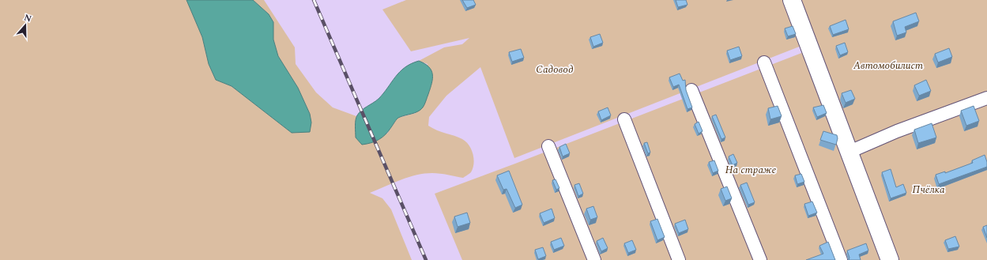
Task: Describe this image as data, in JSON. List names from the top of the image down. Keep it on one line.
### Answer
{"parks":["Автомобилист","Садовод","На страже","Пчёлка"],"north":"top"}
